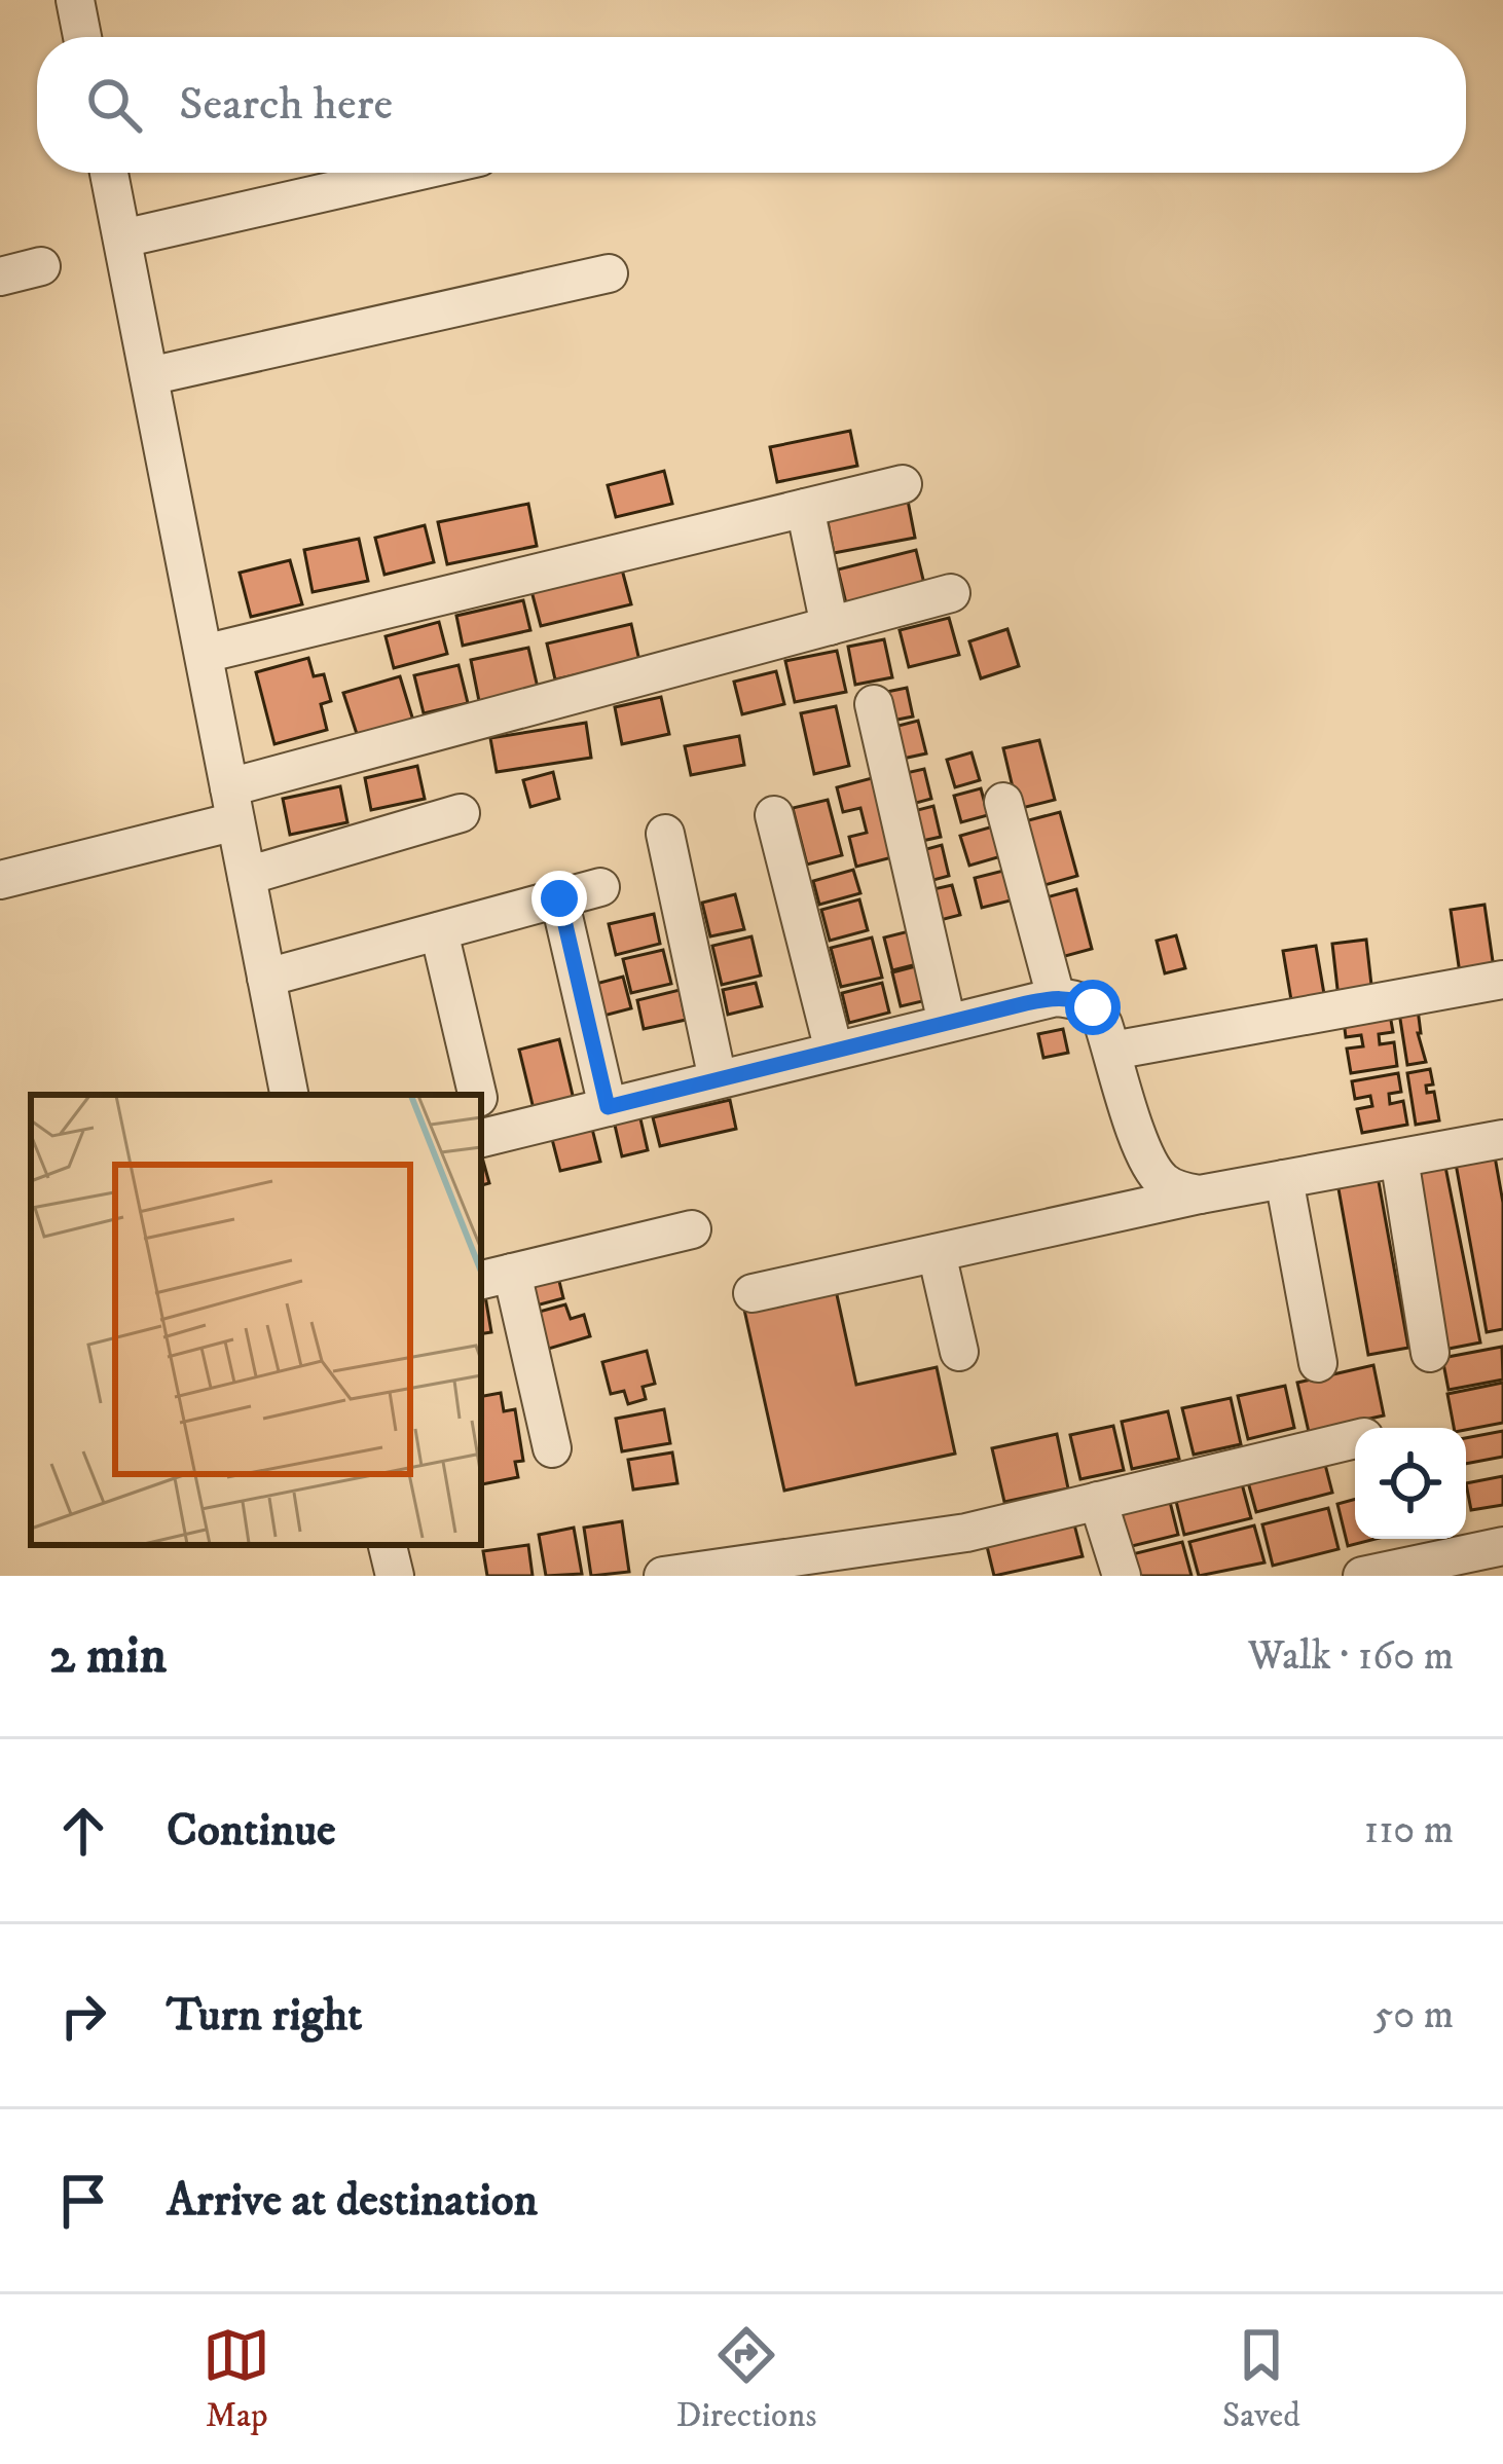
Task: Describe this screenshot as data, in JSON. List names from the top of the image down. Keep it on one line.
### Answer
{"page":{"search":"Search here","heading":["2 min","Walk · 160 m"],"list":[["Continue","110 m"],["Turn right","50 m"],"Arrive at destination"],"nav":["Map","Directions","Saved"]}}
